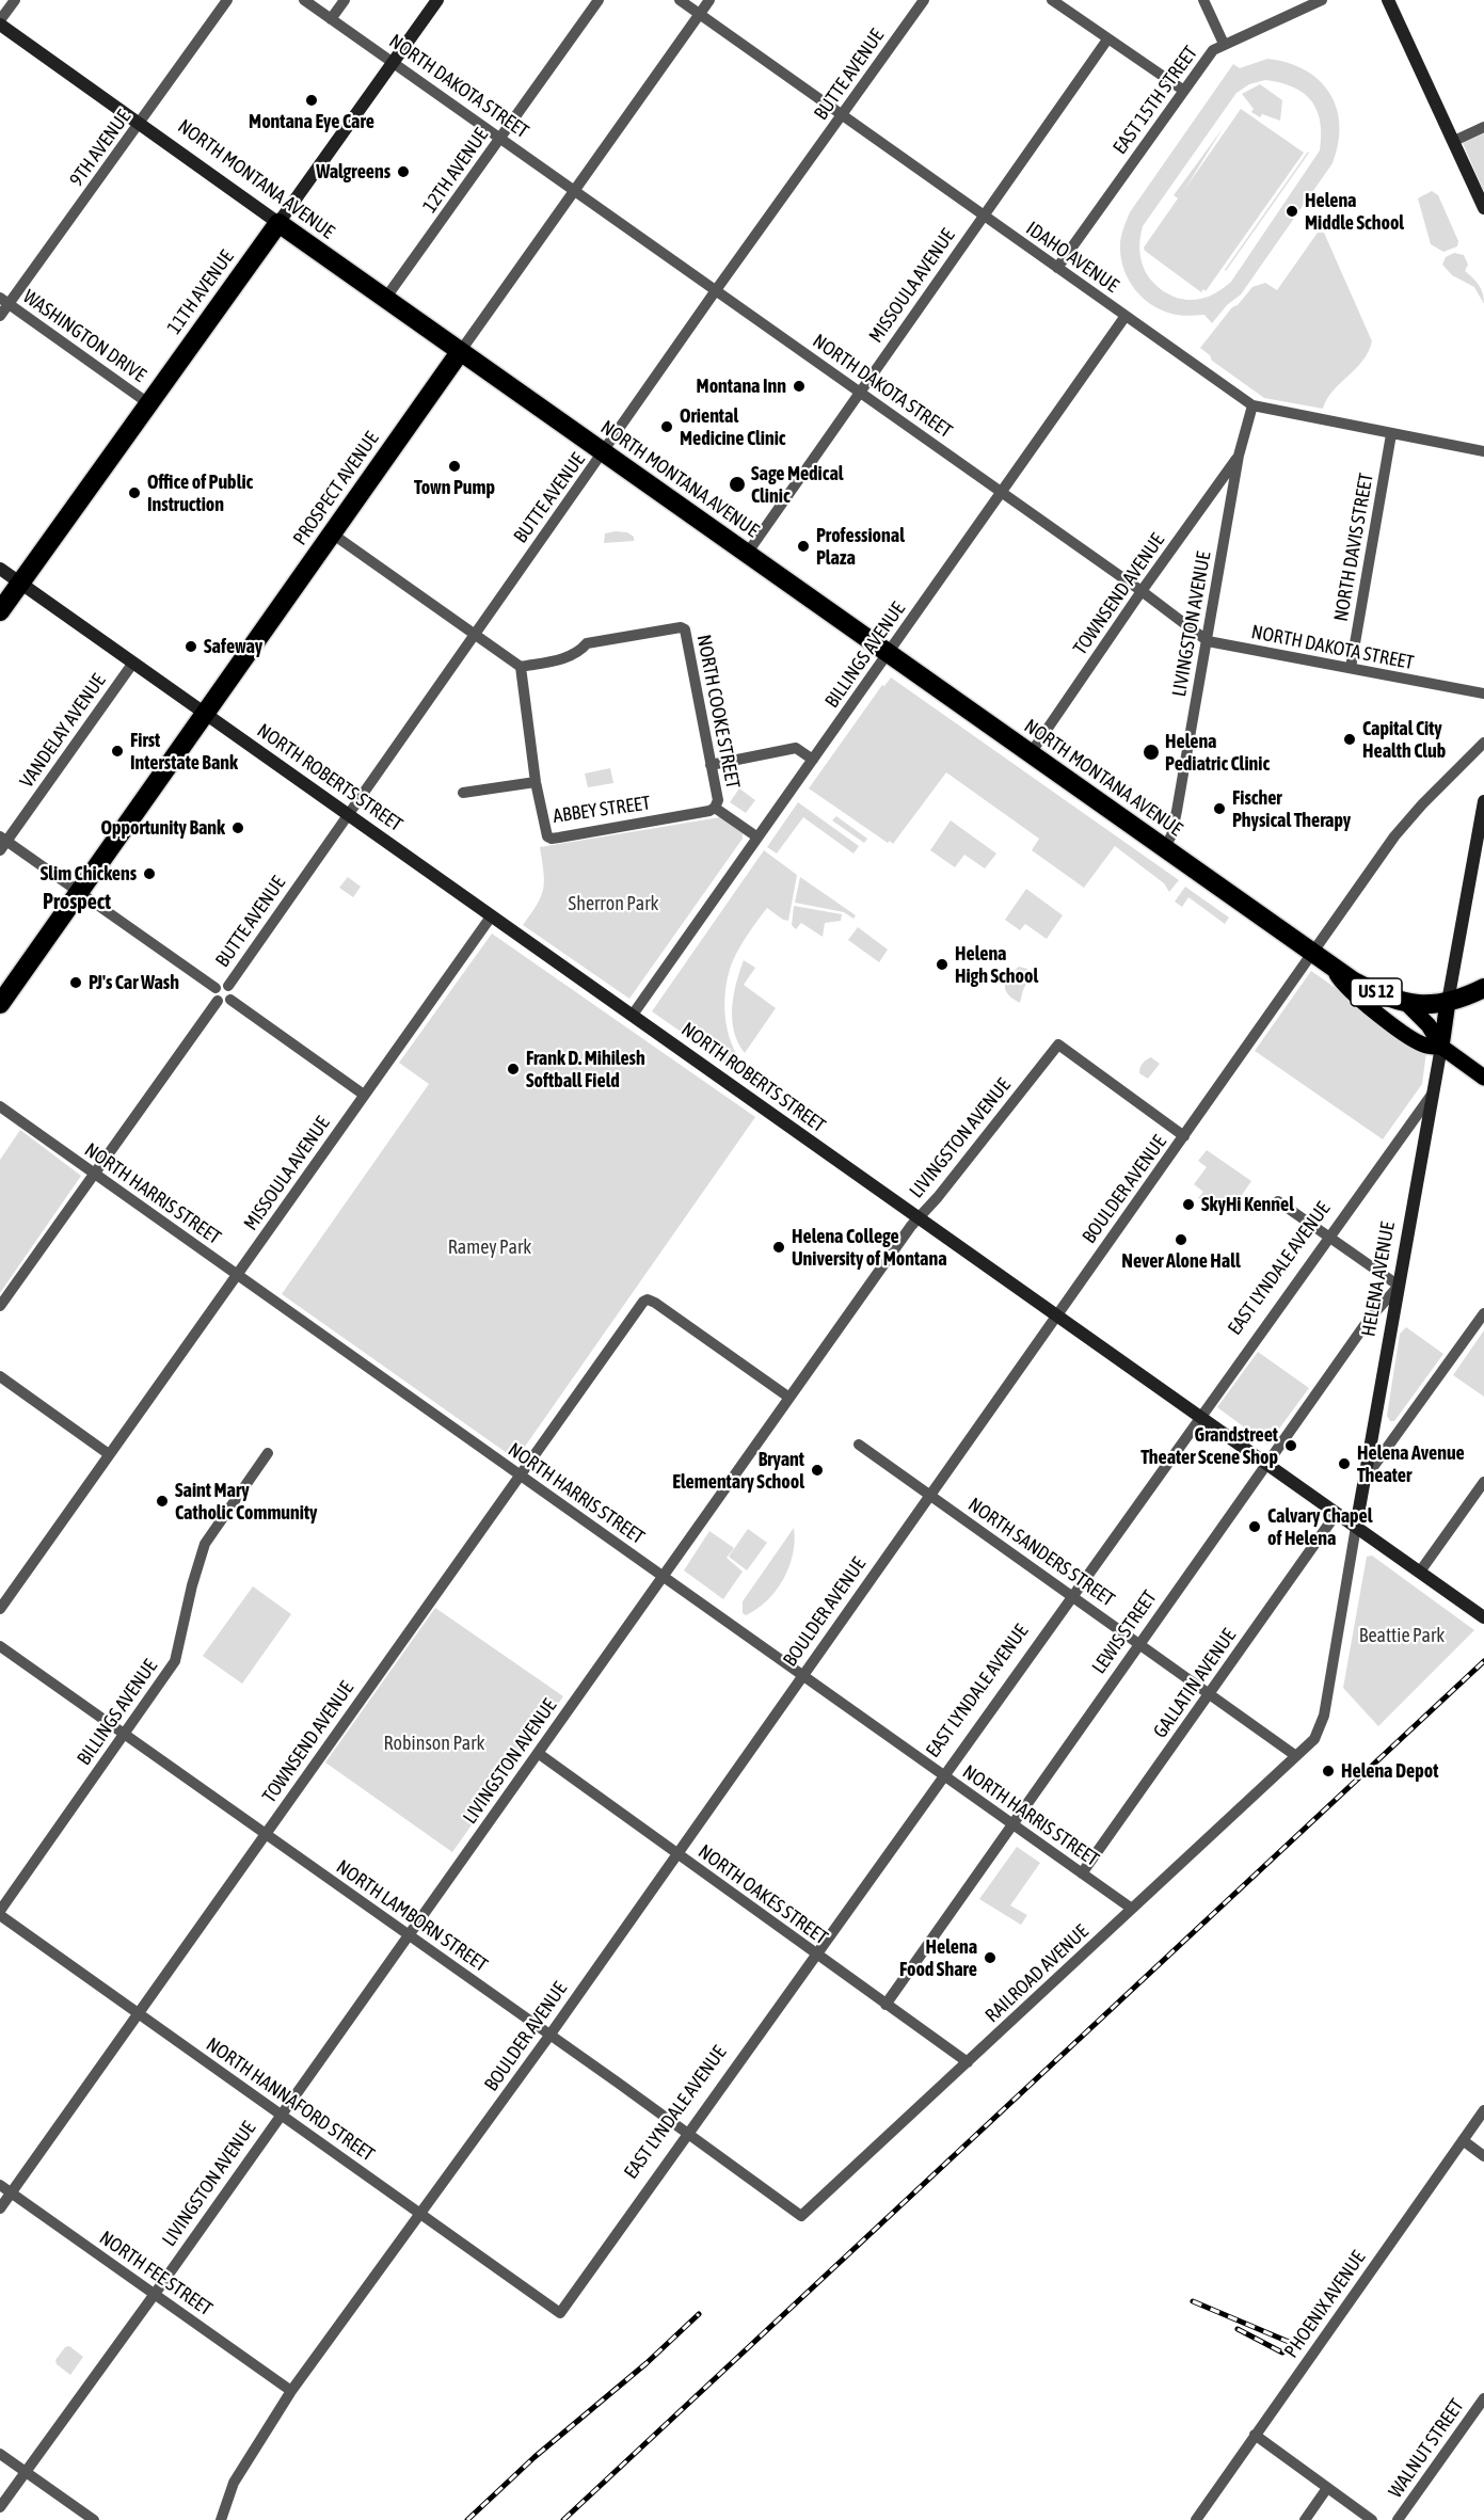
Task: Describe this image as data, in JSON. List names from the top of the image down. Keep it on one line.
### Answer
{"streets":{"highway":["NORTH MONTANA AVENUE","11TH AVENUE","PROSPECT AVENUE","US 12"],"main road":["HELENA AVENUE"],"street":["BUTTE AVENUE","NORTH DAKOTA STREET","EAST 15TH STREET","9TH AVENUE","12TH AVENUE","IDAHO AVENUE","MISSOULA AVENUE","WASHINGTON DRIVE","NORTH DAVIS STREET","TOWNSEND AVENUE","LIVINGSTON AVENUE","BILLINGS AVENUE","NORTH COOKE STREET","VANDELAY AVENUE","NORTH ROBERTS STREET","ABBEY STREET","BOULDER AVENUE","NORTH HARRIS STREET","EAST LYNDALE AVENUE","NORTH SANDERS STREET","LEWIS STREET","GALLATIN AVENUE","NORTH OAKES STREET","NORTH LAMBORN STREET","RAILROAD AVENUE","NORTH HANNAFORD STREET","NORTH FEE STREET","PHOENIX AVENUE","WALNUT STREET"]},"crossings":[["BUTTE AVENUE","NORTH DAKOTA STREET"],["BUTTE AVENUE","NORTH MONTANA AVENUE"],["BUTTE AVENUE","IDAHO AVENUE"],["BUTTE AVENUE","NORTH ROBERTS STREET"],["NORTH DAKOTA STREET","12TH AVENUE"],["NORTH DAKOTA STREET","MISSOULA AVENUE"],["NORTH DAKOTA STREET","11TH AVENUE"],["NORTH DAKOTA STREET","PROSPECT AVENUE"],["NORTH DAKOTA STREET","NORTH DAVIS STREET"],["NORTH DAKOTA STREET","TOWNSEND AVENUE"],["NORTH DAKOTA STREET","LIVINGSTON AVENUE"],["NORTH DAKOTA STREET","BILLINGS AVENUE"],["EAST 15TH STREET","IDAHO AVENUE"],["9TH AVENUE","NORTH MONTANA AVENUE"],["9TH AVENUE","WASHINGTON DRIVE"],["12TH AVENUE","NORTH MONTANA AVENUE"],["NORTH MONTANA AVENUE","MISSOULA AVENUE"],["NORTH MONTANA AVENUE","11TH AVENUE"],["NORTH MONTANA AVENUE","PROSPECT AVENUE"],["NORTH MONTANA AVENUE","TOWNSEND AVENUE"],["NORTH MONTANA AVENUE","LIVINGSTON AVENUE"],["NORTH MONTANA AVENUE","BILLINGS AVENUE"],["NORTH MONTANA AVENUE","US 12"],["NORTH MONTANA AVENUE","BOULDER AVENUE"],["NORTH MONTANA AVENUE","HELENA AVENUE"],["IDAHO AVENUE","MISSOULA AVENUE"],["IDAHO AVENUE","PROSPECT AVENUE"],["IDAHO AVENUE","NORTH DAVIS STREET"],["IDAHO AVENUE","LIVINGSTON AVENUE"],["IDAHO AVENUE","BILLINGS AVENUE"],["MISSOULA AVENUE","NORTH ROBERTS STREET"],["MISSOULA AVENUE","NORTH HARRIS STREET"],["11TH AVENUE","WASHINGTON DRIVE"],["11TH AVENUE","NORTH ROBERTS STREET"],["PROSPECT AVENUE","NORTH ROBERTS STREET"],["TOWNSEND AVENUE","LIVINGSTON AVENUE"],["TOWNSEND AVENUE","NORTH HARRIS STREET"],["TOWNSEND AVENUE","NORTH LAMBORN STREET"],["TOWNSEND AVENUE","NORTH HANNAFORD STREET"],["TOWNSEND AVENUE","NORTH FEE STREET"],["LIVINGSTON AVENUE","NORTH ROBERTS STREET"],["LIVINGSTON AVENUE","BOULDER AVENUE"],["LIVINGSTON AVENUE","NORTH HARRIS STREET"],["LIVINGSTON AVENUE","NORTH OAKES STREET"],["LIVINGSTON AVENUE","NORTH LAMBORN STREET"],["LIVINGSTON AVENUE","NORTH HANNAFORD STREET"],["LIVINGSTON AVENUE","NORTH FEE STREET"],["BILLINGS AVENUE","NORTH COOKE STREET"],["BILLINGS AVENUE","NORTH ROBERTS STREET"],["BILLINGS AVENUE","NORTH LAMBORN STREET"],["BILLINGS AVENUE","NORTH HANNAFORD STREET"],["NORTH COOKE STREET","ABBEY STREET"],["VANDELAY AVENUE","NORTH ROBERTS STREET"],["NORTH ROBERTS STREET","BOULDER AVENUE"],["NORTH ROBERTS STREET","EAST LYNDALE AVENUE"],["NORTH ROBERTS STREET","HELENA AVENUE"],["NORTH ROBERTS STREET","LEWIS STREET"],["NORTH ROBERTS STREET","GALLATIN AVENUE"],["US 12","HELENA AVENUE"],["BOULDER AVENUE","NORTH HARRIS STREET"],["BOULDER AVENUE","NORTH SANDERS STREET"],["BOULDER AVENUE","NORTH OAKES STREET"],["BOULDER AVENUE","NORTH LAMBORN STREET"],["BOULDER AVENUE","NORTH HANNAFORD STREET"],["BOULDER AVENUE","NORTH FEE STREET"],["NORTH HARRIS STREET","EAST LYNDALE AVENUE"],["NORTH HARRIS STREET","LEWIS STREET"],["NORTH HARRIS STREET","GALLATIN AVENUE"],["NORTH HARRIS STREET","RAILROAD AVENUE"],["EAST LYNDALE AVENUE","HELENA AVENUE"],["EAST LYNDALE AVENUE","NORTH SANDERS STREET"],["EAST LYNDALE AVENUE","NORTH OAKES STREET"],["EAST LYNDALE AVENUE","NORTH LAMBORN STREET"],["EAST LYNDALE AVENUE","NORTH HANNAFORD STREET"],["HELENA AVENUE","NORTH SANDERS STREET"],["HELENA AVENUE","LEWIS STREET"],["HELENA AVENUE","RAILROAD AVENUE"],["NORTH SANDERS STREET","LEWIS STREET"],["NORTH SANDERS STREET","GALLATIN AVENUE"],["NORTH SANDERS STREET","RAILROAD AVENUE"],["LEWIS STREET","NORTH OAKES STREET"],["NORTH OAKES STREET","RAILROAD AVENUE"],["NORTH LAMBORN STREET","RAILROAD AVENUE"]],"districts":["Prospect"],"parks":["Sherron Park","Ramey Park","Beattie Park","Robinson Park"],"places":["Montana Eye Care","Walgreens","Helena Middle School","Montana Inn","Oriental Medicine Clinic","Town Pump","Sage Medical Clinic","Office of Public Instruction","Professional Plaza","Safeway","Capital City Health Club","First Interstate Bank","Helena Pediatric Clinic","Fischer Physical Therapy","Opportunity Bank","Slim Chickens","Helena High School","PJ's Car Wash","Frank D. Mihilesh Softball Field","SkyHi Kennel","Never Alone Hall","Helena College University of Montana","Grandstreet Theater Scene Shop","Helena Avenue Theater","Bryant Elementary School","Saint Mary Catholic Community","Calvary Chapel of Helena","Helena Depot","Helena Food Share"]}
